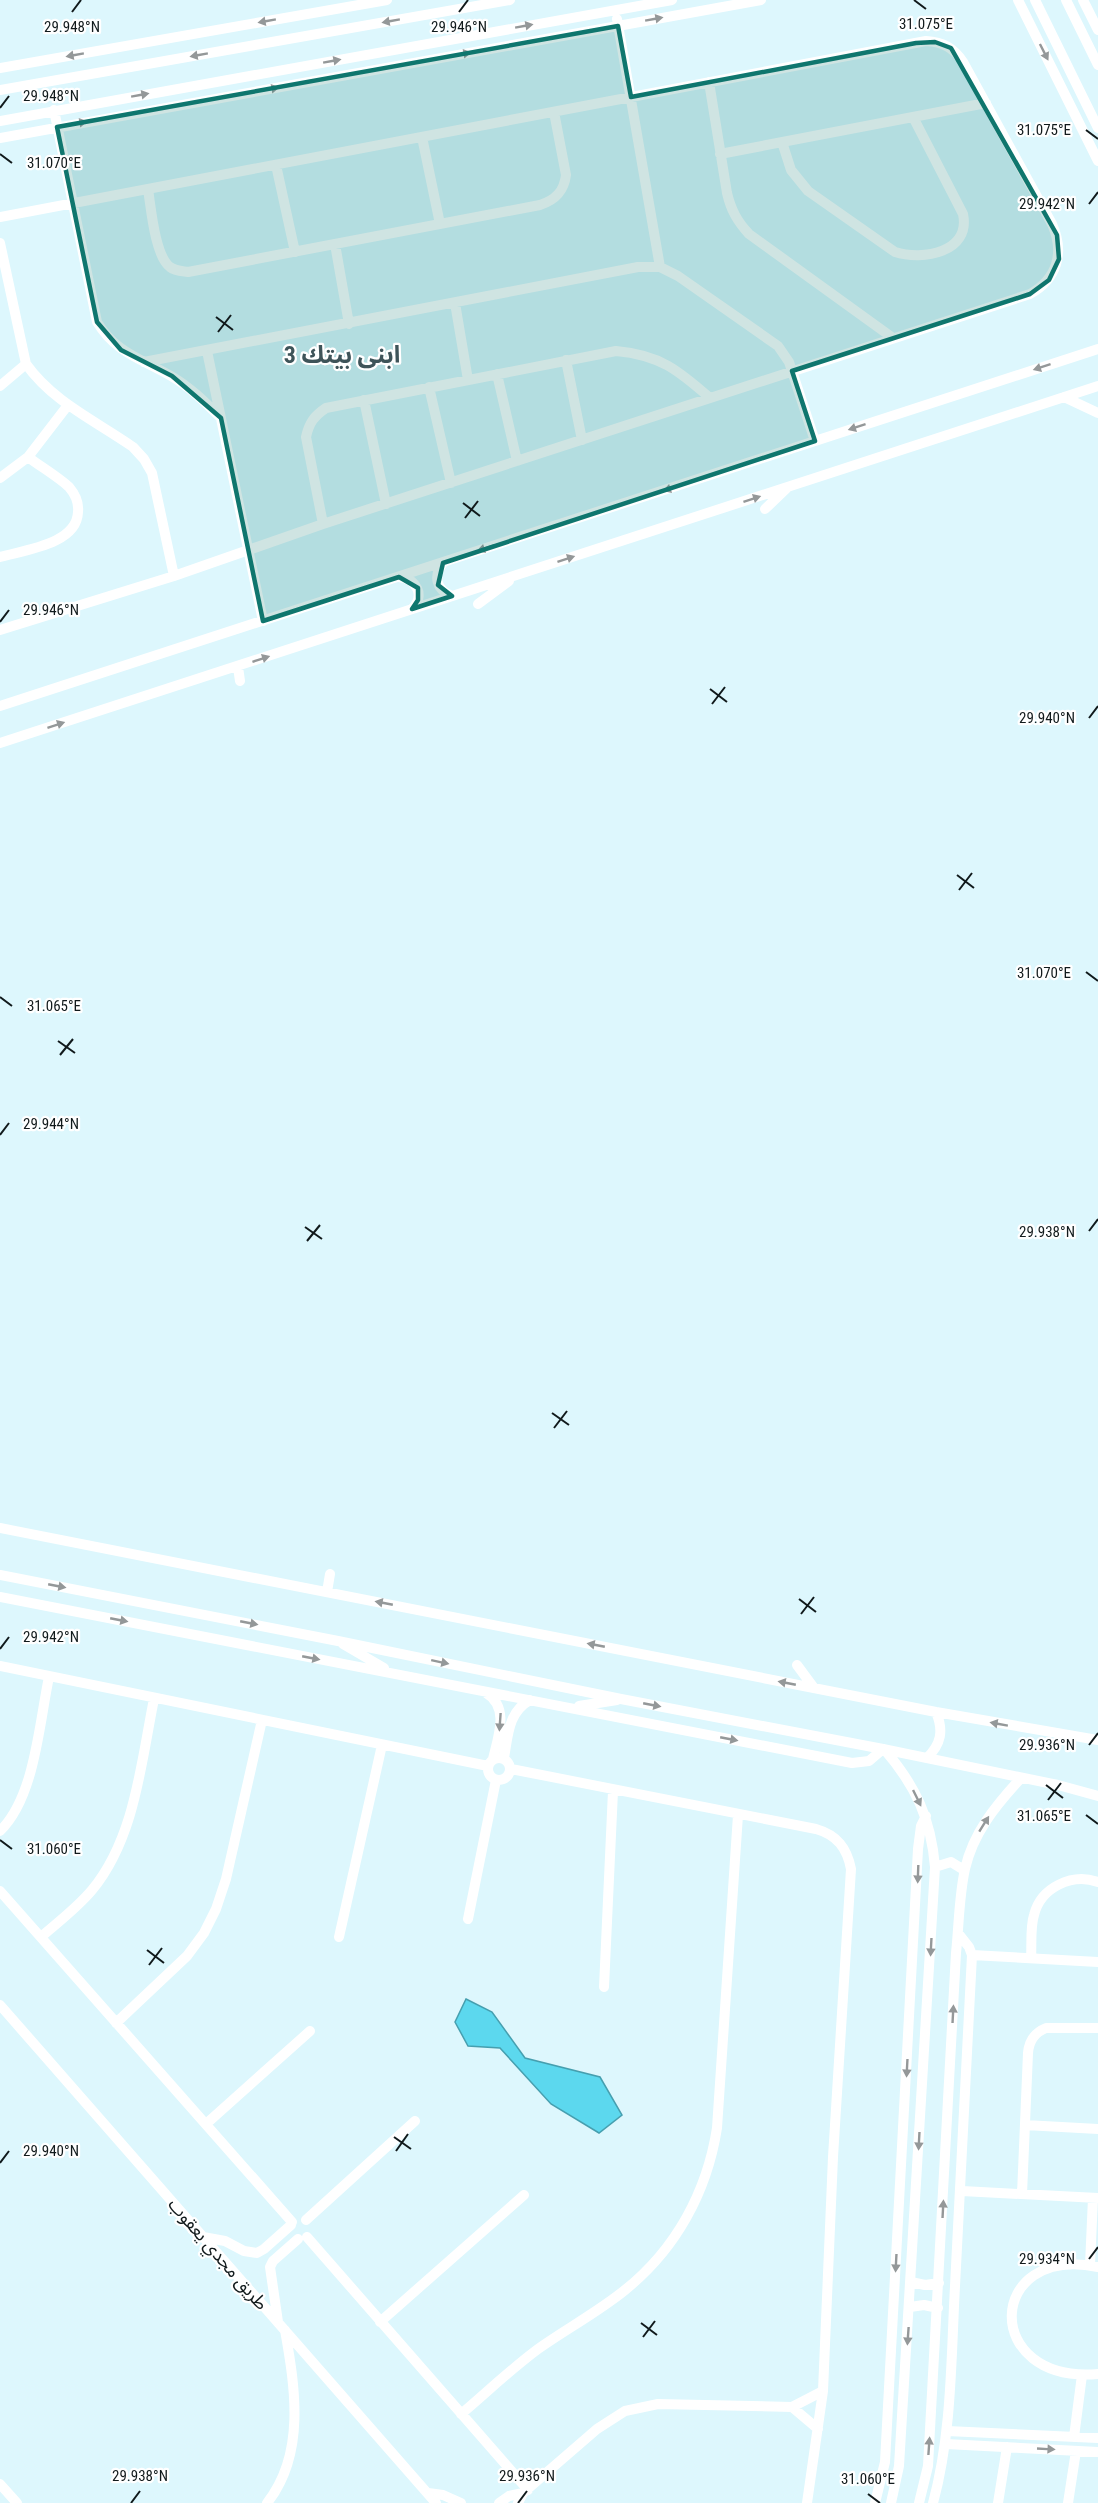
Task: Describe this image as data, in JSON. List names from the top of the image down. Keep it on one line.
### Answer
{"streets":{"street":["طريق مجدي يعقوب"]},"districts":["ابنى بيتك 3"],"coordinates":["31.075°E","29.948°N","29.946°N","31.070°E","29.942°N","29.940°N","31.065°E","29.944°N","29.938°N","29.936°N","31.060°E","29.934°N"]}
